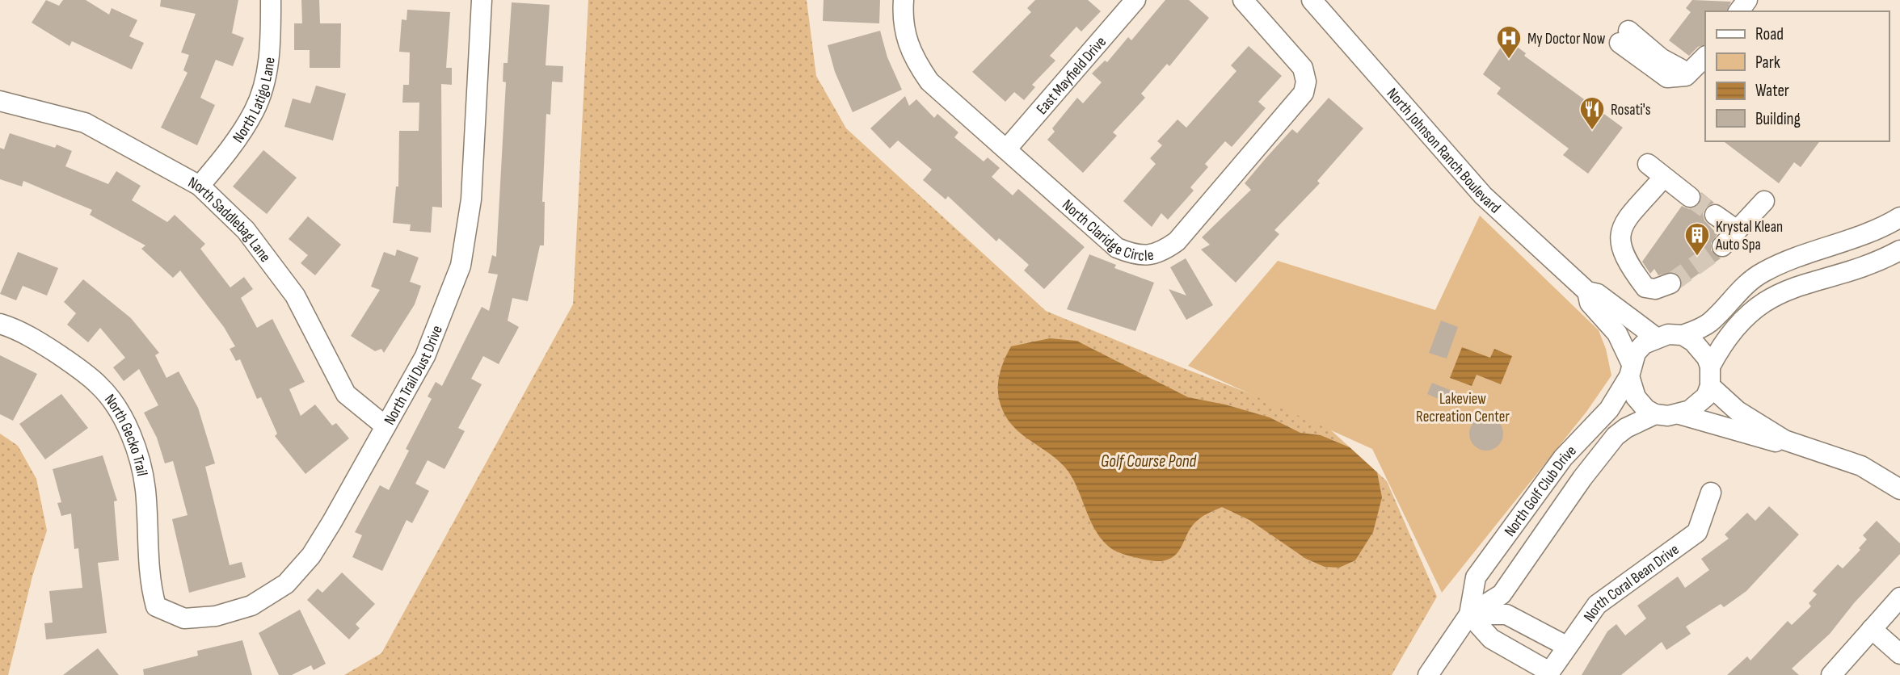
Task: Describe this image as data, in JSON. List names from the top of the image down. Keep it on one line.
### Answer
{"streets":{"street":["East Mayfield Drive","North Latigo Lane","North Johnson Ranch Boulevard","North Saddlebag Lane","North Claridge Circle","North Trail Dust Drive","North Gecko Trail","North Golf Club Drive","North Coral Bean Drive"]},"crossings":[["East Mayfield Drive","North Claridge Circle"],["North Latigo Lane","North Saddlebag Lane"],["North Johnson Ranch Boulevard","North Golf Club Drive"],["North Saddlebag Lane","North Trail Dust Drive"],["North Trail Dust Drive","North Gecko Trail"]],"water":["Golf Course Pond"],"parks":["Lakeview Recreation Center"],"places":{"hospital":["My Doctor Now"],"restaurant":["Rosati's"],"building":["Krystal Klean Auto Spa"]},"legend":["Road","Park","Water","Building"]}
